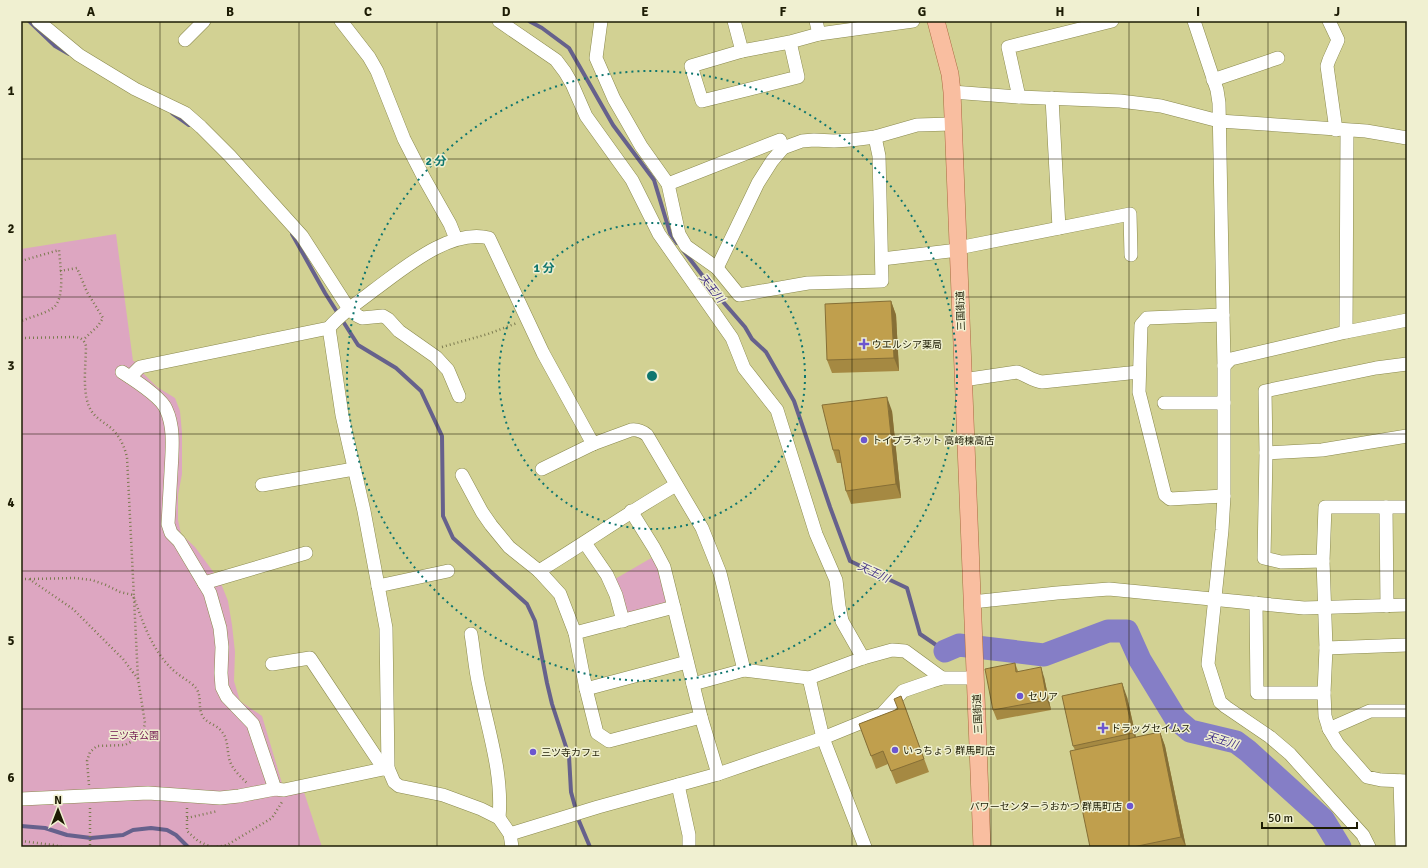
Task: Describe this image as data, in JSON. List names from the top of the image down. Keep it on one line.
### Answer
{"streets":{"main road":["三国街道"]},"water":["天王川"],"parks":["三ツ寺公園"],"places":{"health":["ウエルシア薬局","ドラッグセイムス"],"other":["トイプラネット 高崎棟高店","セリア","いっちょう 群馬町店","三ツ寺カフェ","パワーセンターうおかつ 群馬町店"]},"scale_bar":"50 m","north":"top","grid":{"columns":["A","B","C","D","E","F","G","H","I","J"],"rows":["1","2","3","4","5","6"]},"rings":["2 分","1 分"]}
